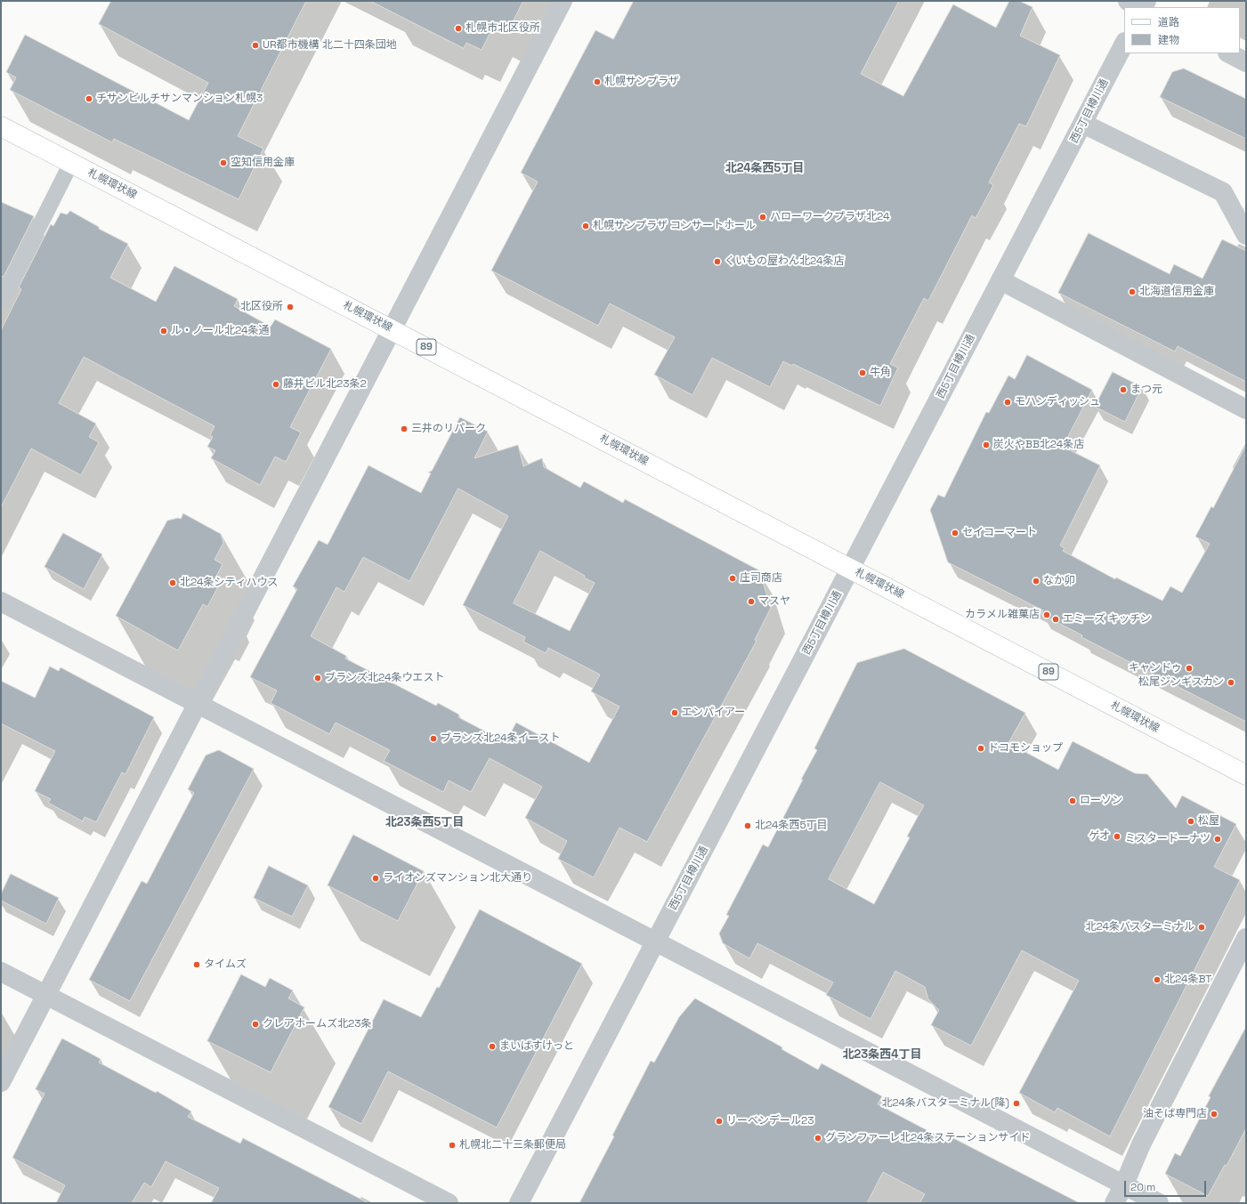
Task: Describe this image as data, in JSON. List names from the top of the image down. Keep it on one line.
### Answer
{"streets":{"main road":["札幌環状線","89"],"street":["西5丁目樽川通"]},"crossings":[["西5丁目樽川通","札幌環状線"]],"districts":["北24条西5丁目","北23条西5丁目","北23条西4丁目"],"places":["札幌市北区役所","UR都市機構 北二十四条団地","札幌サンプラザ","チサンビルチサンマンション札幌3","空知信用金庫","ハローワークプラザ北24","札幌サンプラザ コンサートホール","くいもの屋わん北24条店","北海道信用金庫","北区役所","ル・ノール北24条通","牛角","藤井ビル北23条2","まつ元","モハンディッシュ","三井のリパーク","炭火やBB北24条店","セイコーマート","庄司商店","なか卯","北24条シティハウス","マスヤ","カラメル雑菓店","エミーズ キッチン","キャンドゥ","ブランズ北24条ウエスト","松尾ジンギスカン","エンパイアー","ブランズ北24条イースト","ドコモショップ","ローソン","松屋","北24条西5丁目","ゲオ","ミスタードーナツ","ライオンズマンション北大通り","北24条バスターミナル","タイムズ","北24条BT","クレアホームズ北23条","まいばすけっと","北24条バスターミナル(降)","油そば専門店","リーベンデール23","グランファーレ北24条ステーションサイド","札幌北二十三条郵便局"],"legend":["道路","建物"],"scale_bar":"20 m"}
